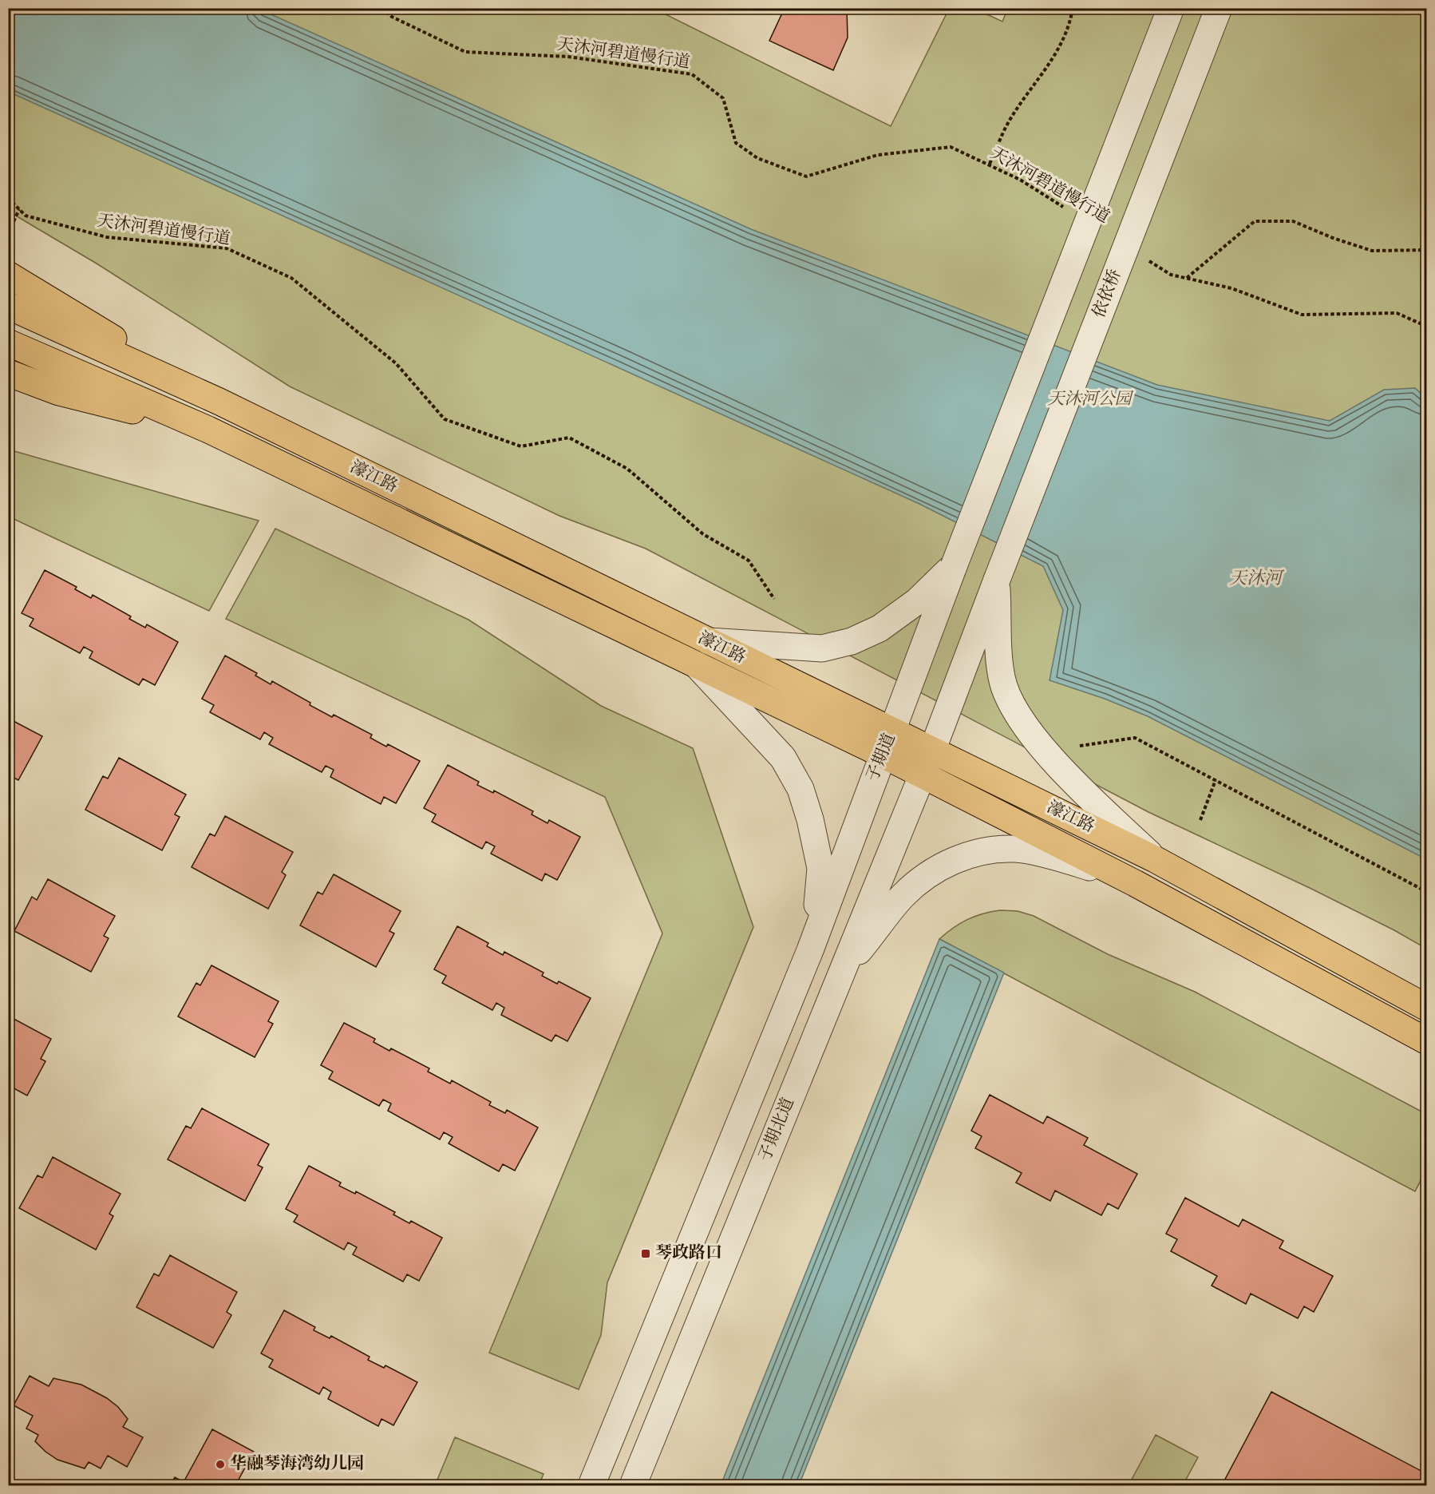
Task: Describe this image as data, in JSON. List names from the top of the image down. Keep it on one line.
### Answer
{"streets":{"main road":["濠江路"],"street":["依依桥","子期道","子期北道"],"path":["天沐河碧道慢行道"]},"crossings":[["濠江路","子期道"],["濠江路","子期北道"]],"water":["天沐河"],"parks":["天沐河公园"],"places":{"transit":["琴政路口"],"other":["华融琴海湾幼儿园"]}}
